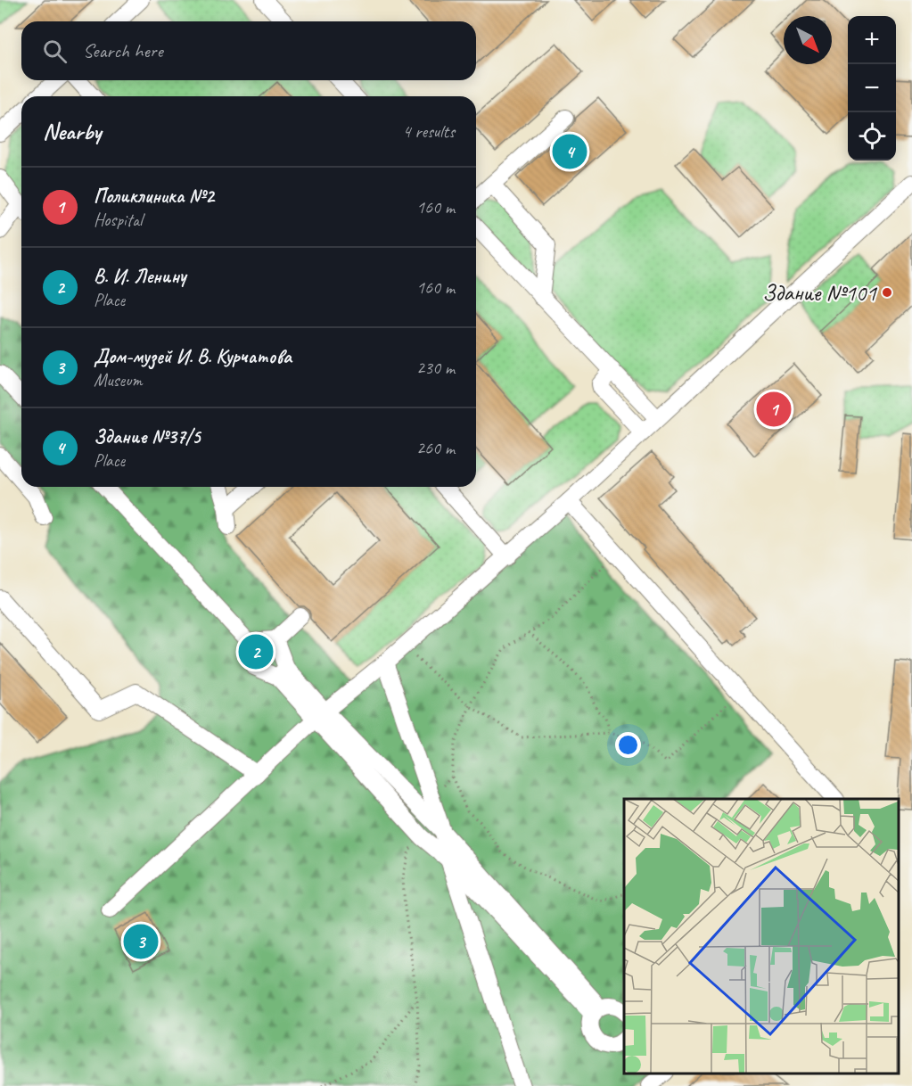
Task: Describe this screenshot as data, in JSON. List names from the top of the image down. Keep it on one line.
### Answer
{"places":["Здание №101"],"north":"bottom right","page":{"map_buttons":["+","−"],"search":"Search here","heading":["Nearby","4 results"],"pins":["4","1","2","3"],"list":[{"mark":"1","name":"Поликлиника №2","note":"Hospital","value":"160 m"},{"mark":"2","name":"В. И. Ленину","note":"Place","value":"160 m"},{"mark":"3","name":"Дом-музей И. В. Курчатова","note":"Museum","value":"230 m"},{"mark":"4","name":"Здание №37/5","note":"Place","value":"260 m"}]}}
